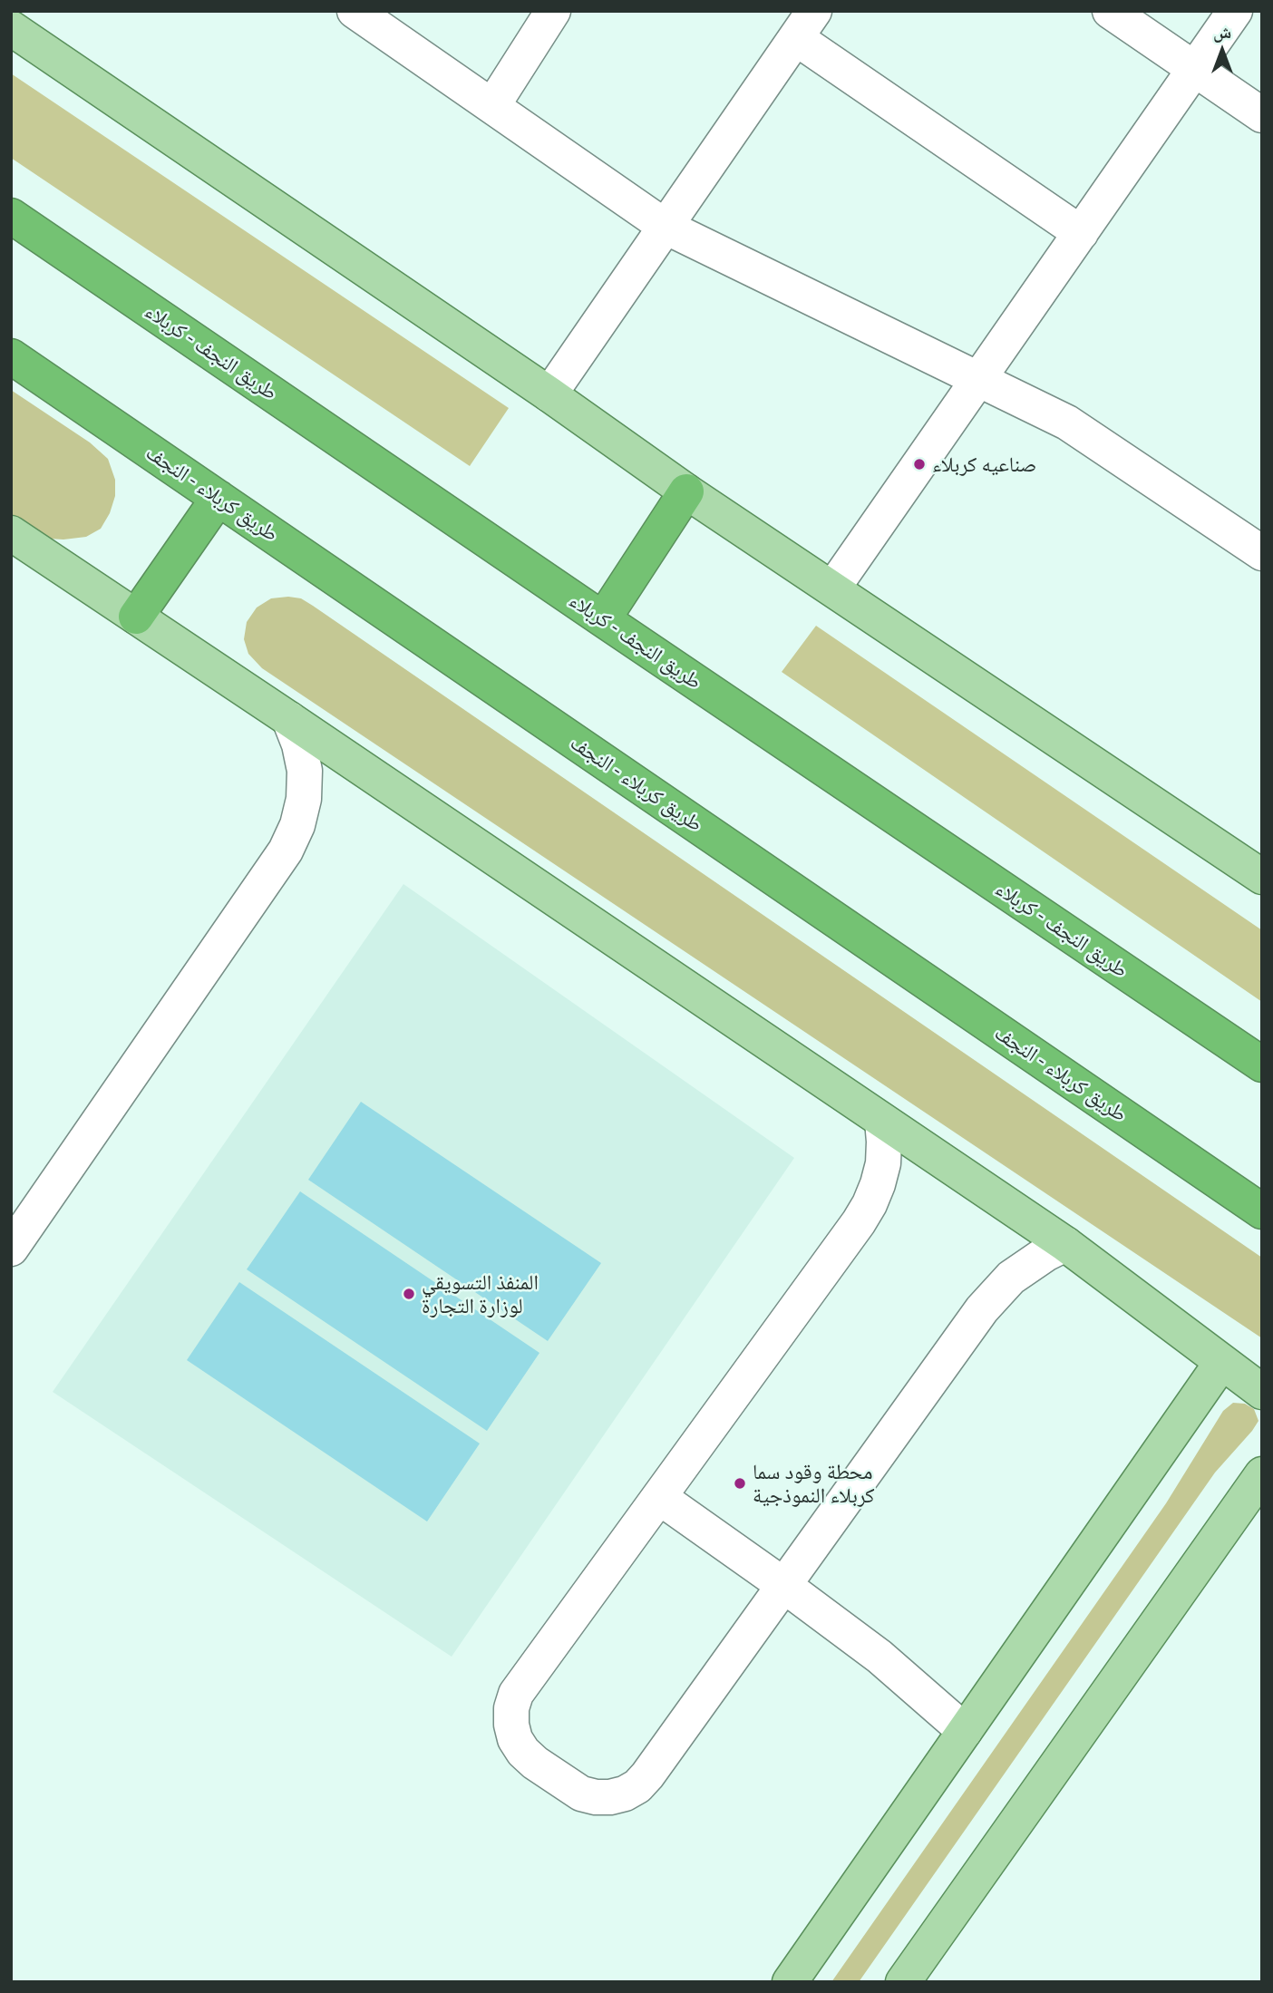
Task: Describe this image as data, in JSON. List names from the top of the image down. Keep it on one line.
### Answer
{"streets":{"highway":["طريق النجف - كربلاء","طريق كربلاء - النجف"]},"places":["صناعيه كربلاء","المنفذ التسويقي لوزارة التجارة","محطة وقود سما كربلاء النموذجية"],"north":"top"}
